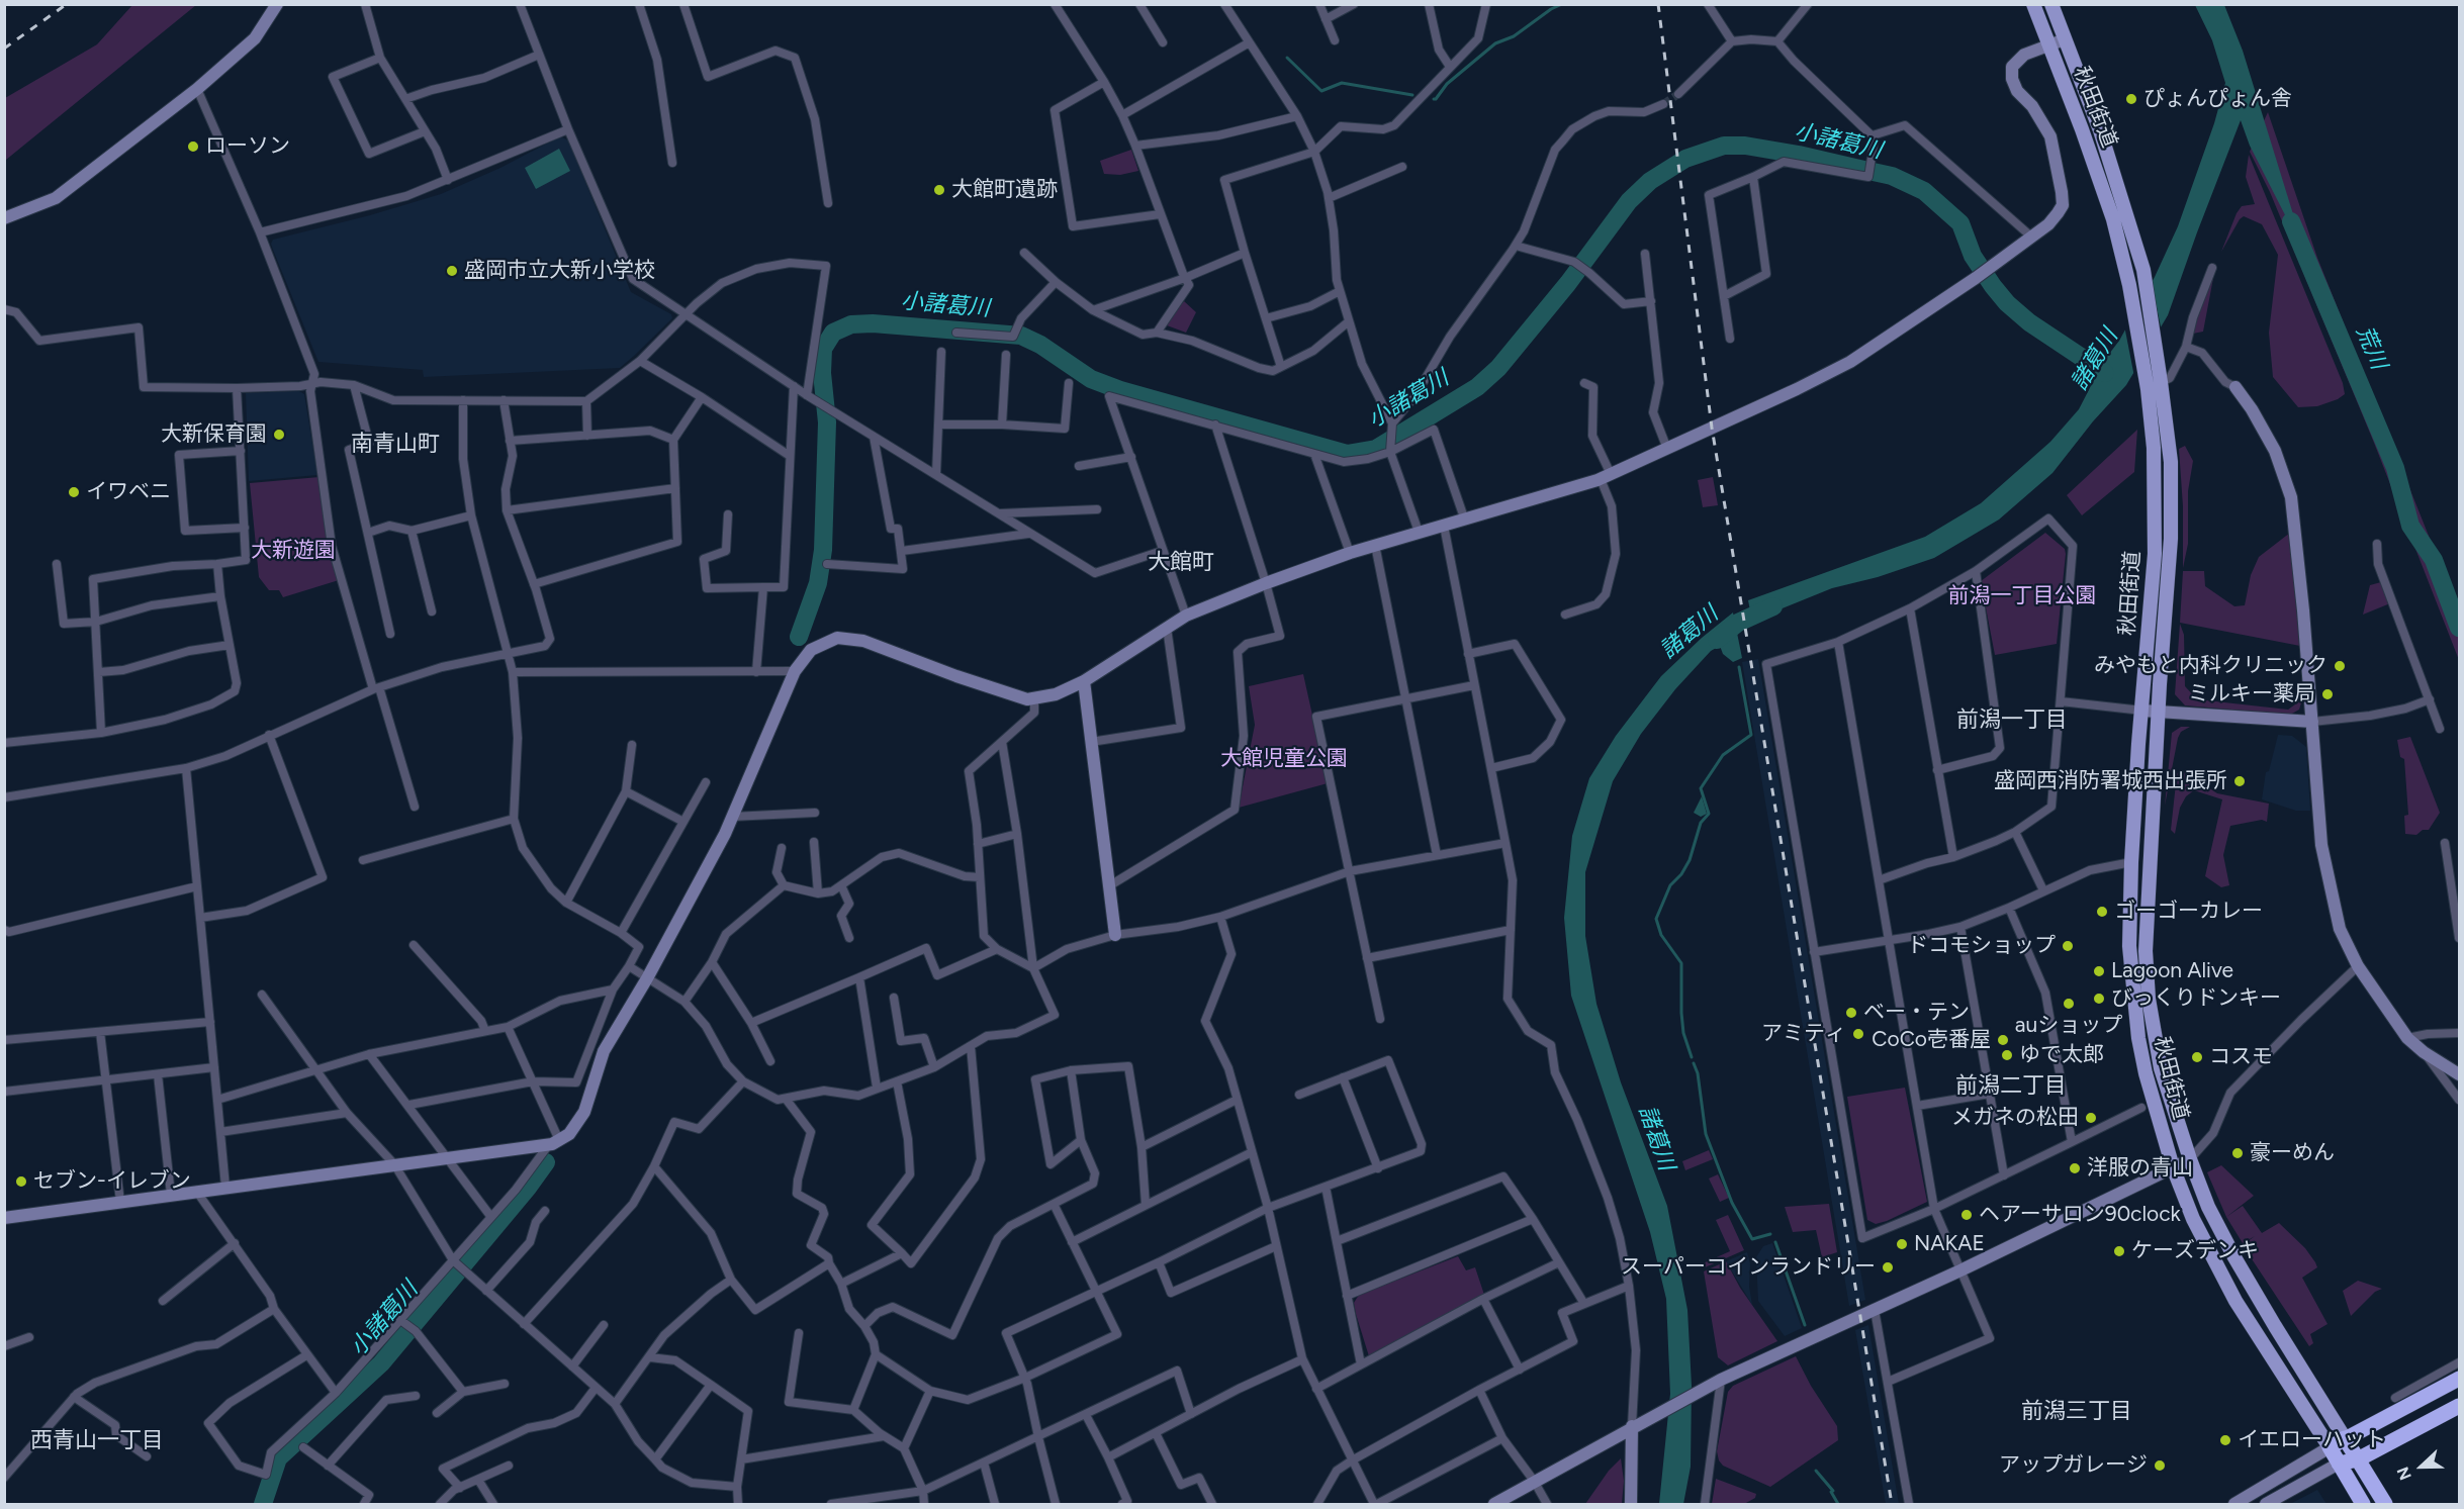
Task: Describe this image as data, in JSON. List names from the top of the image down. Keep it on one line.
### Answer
{"streets":{"main road":["秋田街道"]},"districts":["南青山町","大館町","前潟一丁目","前潟二丁目","前潟三丁目","西青山一丁目"],"water":["小諸葛川","荒川","諸葛川"],"parks":["大新遊園","前潟一丁目公園","大館児童公園"],"places":["ぴょんぴょん舎","ローソン","大館町遺跡","盛岡市立大新小学校","大新保育園","イワベニ","みやもと内科クリニック","ミルキー薬局","盛岡西消防署城西出張所","ゴーゴーカレー","ドコモショップ","Lagoon Alive","びっくりドンキー","auショップ","ベー・テン","アミティ","CoCo壱番屋","ゆで太郎","コスモ","メガネの松田","豪ーめん","洋服の青山","セブン-イレブン","ヘアーサロン90clock","NAKAE","ケーズデンキ","スーパーコインランドリー","イエローハット","アップガレージ"],"north":"left"}
